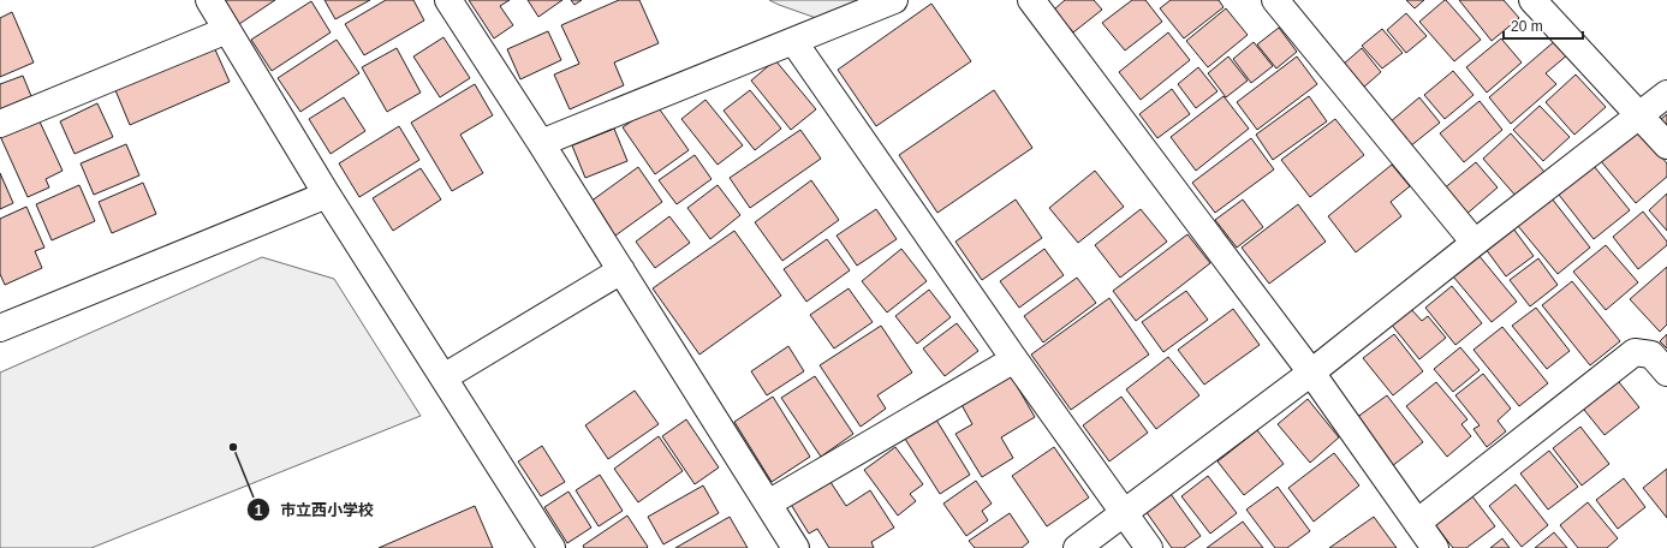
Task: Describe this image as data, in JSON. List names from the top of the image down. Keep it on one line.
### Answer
{"places":["市立西小学校"],"scale_bar":"20 m"}
